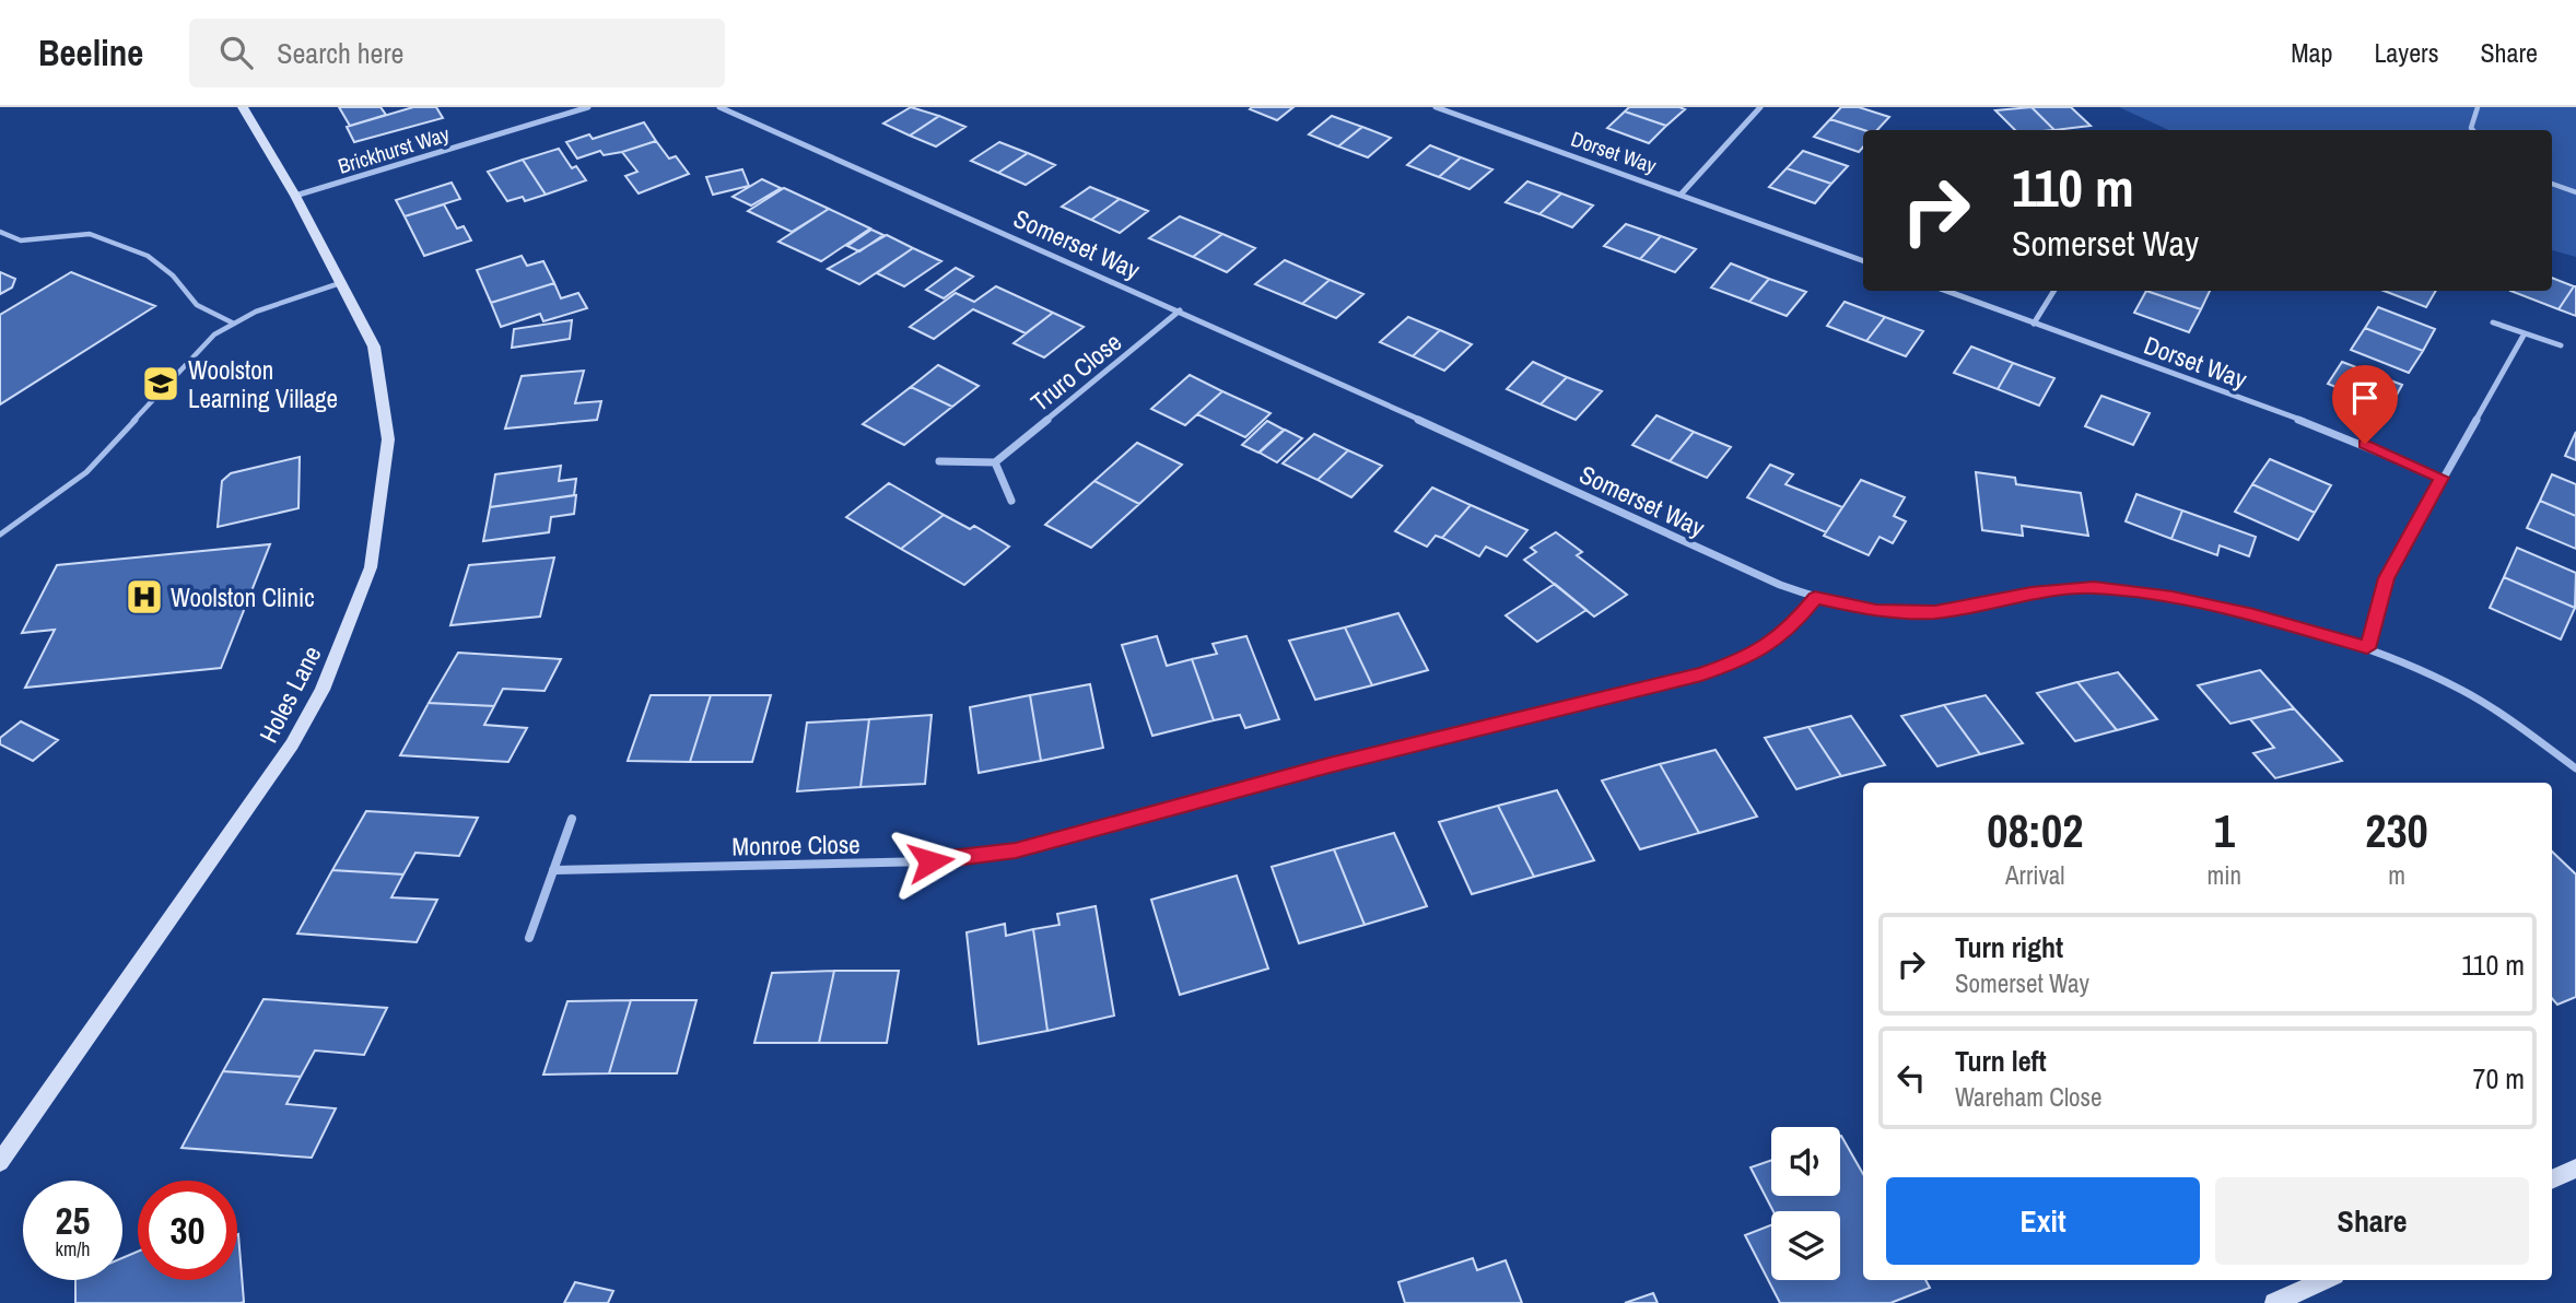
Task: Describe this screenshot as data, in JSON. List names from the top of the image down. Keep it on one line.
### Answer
{"streets":{"street":["Brickhurst Way","Dorset Way","Somerset Way","Truro Close","Holes Lane","Monroe Close"]},"crossings":[["Brickhurst Way","Holes Lane"],["Somerset Way","Truro Close"],["Somerset Way","Monroe Close"]],"places":{"school or university":["Woolston Learning Village"],"hospital":["Woolston Clinic"]},"page":{"header":"Beeline","search":"Search here","nav":["Map","Layers","Share"],"turn":["110 m","Somerset Way"],"eta":["08:02","Arrival","1","min","230","m"],"list":[{"name":"Turn right","note":"Somerset Way","value":"110 m"},{"name":"Turn left","note":"Wareham Close","value":"70 m"}],"buttons":["Exit","Share"],"speed":"25 km/h","limit":"30"}}
